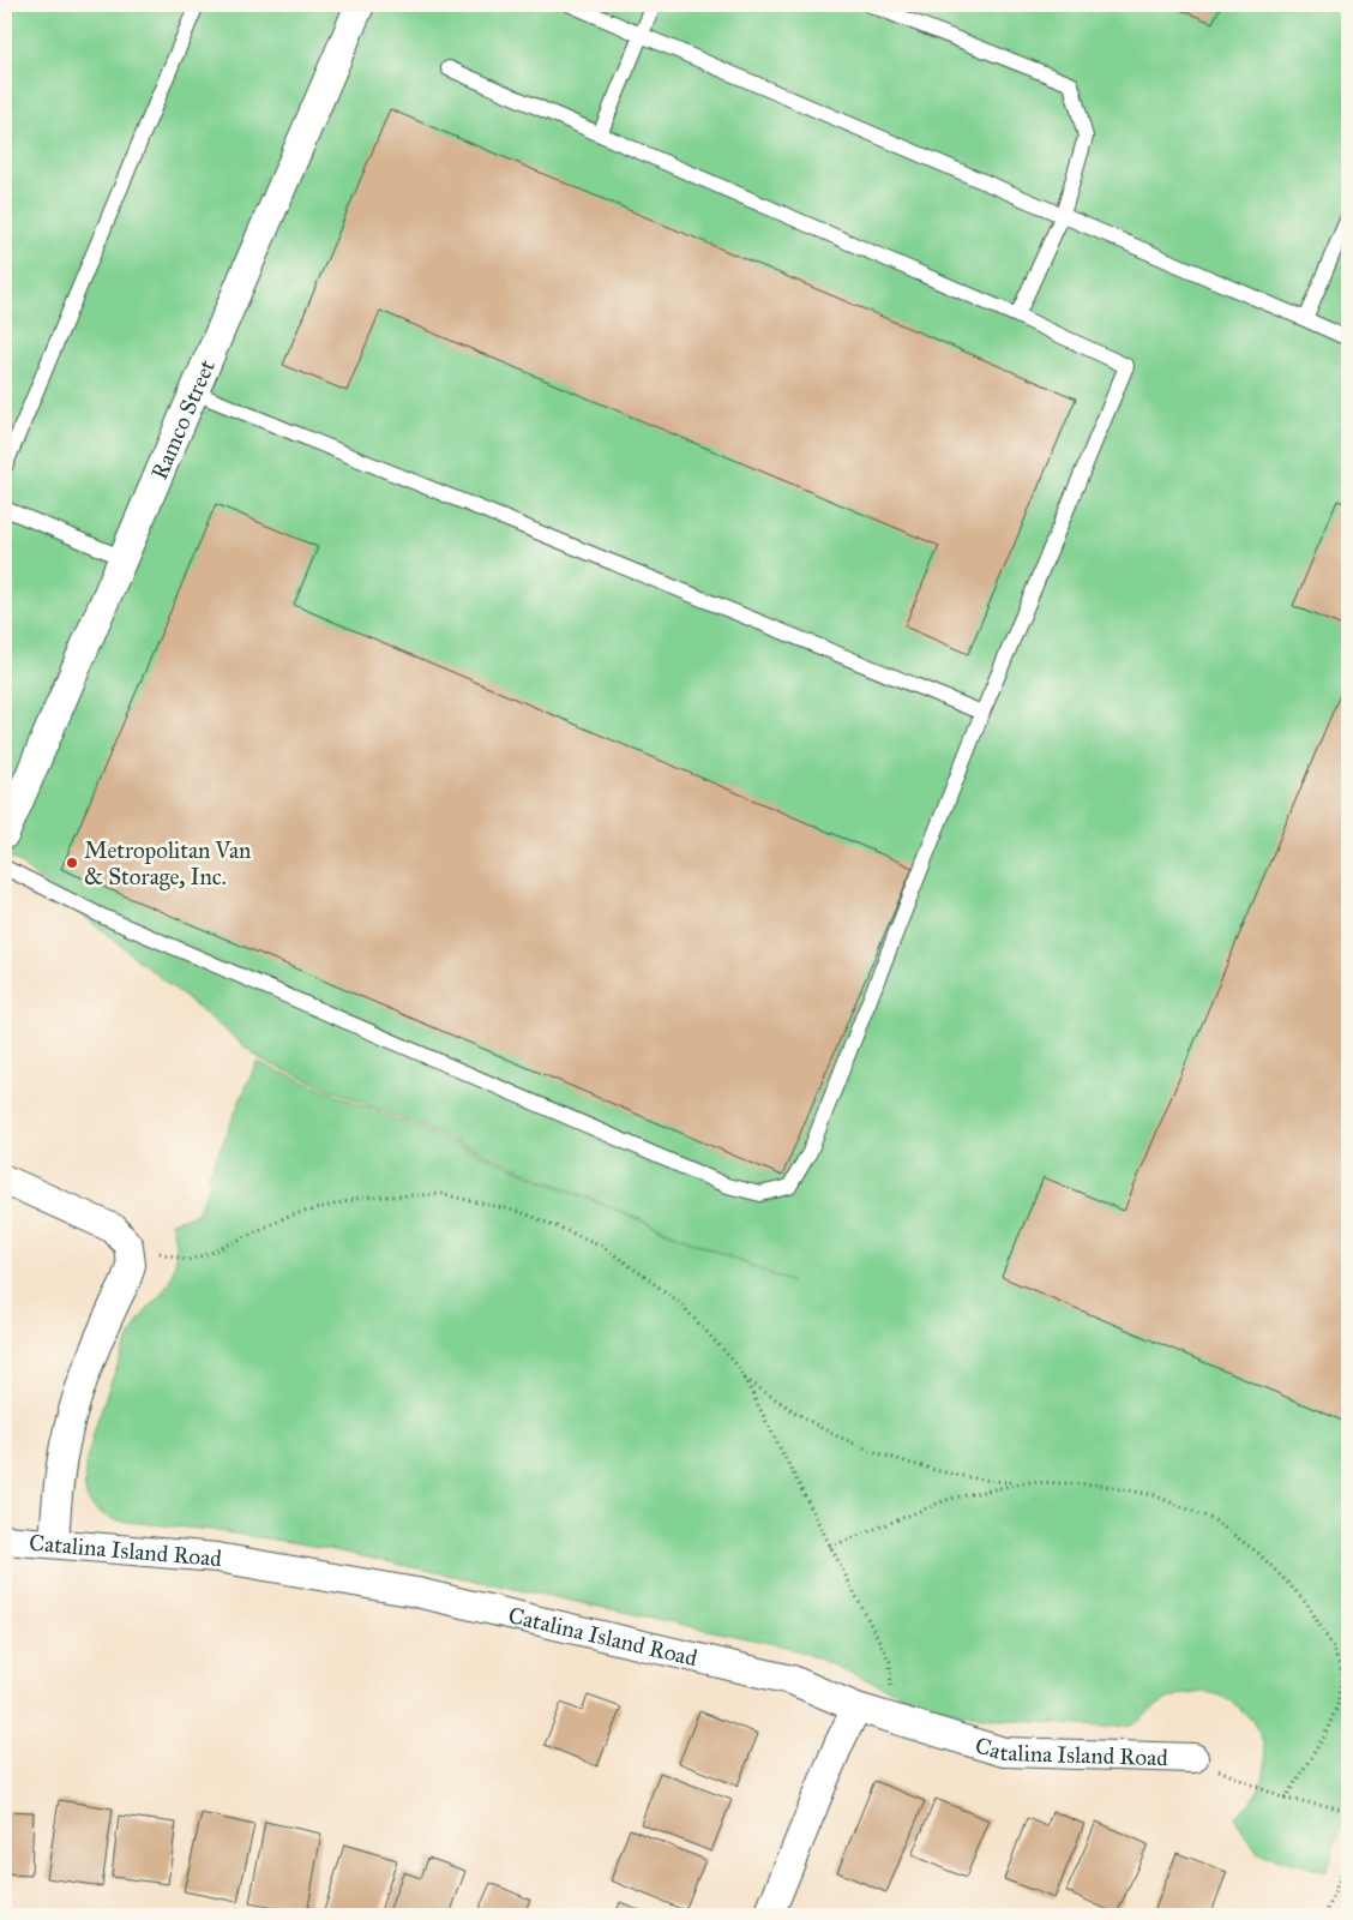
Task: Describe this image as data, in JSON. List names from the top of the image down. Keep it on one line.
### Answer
{"streets":{"street":["Ramco Street","Catalina Island Road"]},"places":["Metropolitan Van & Storage, Inc."]}
